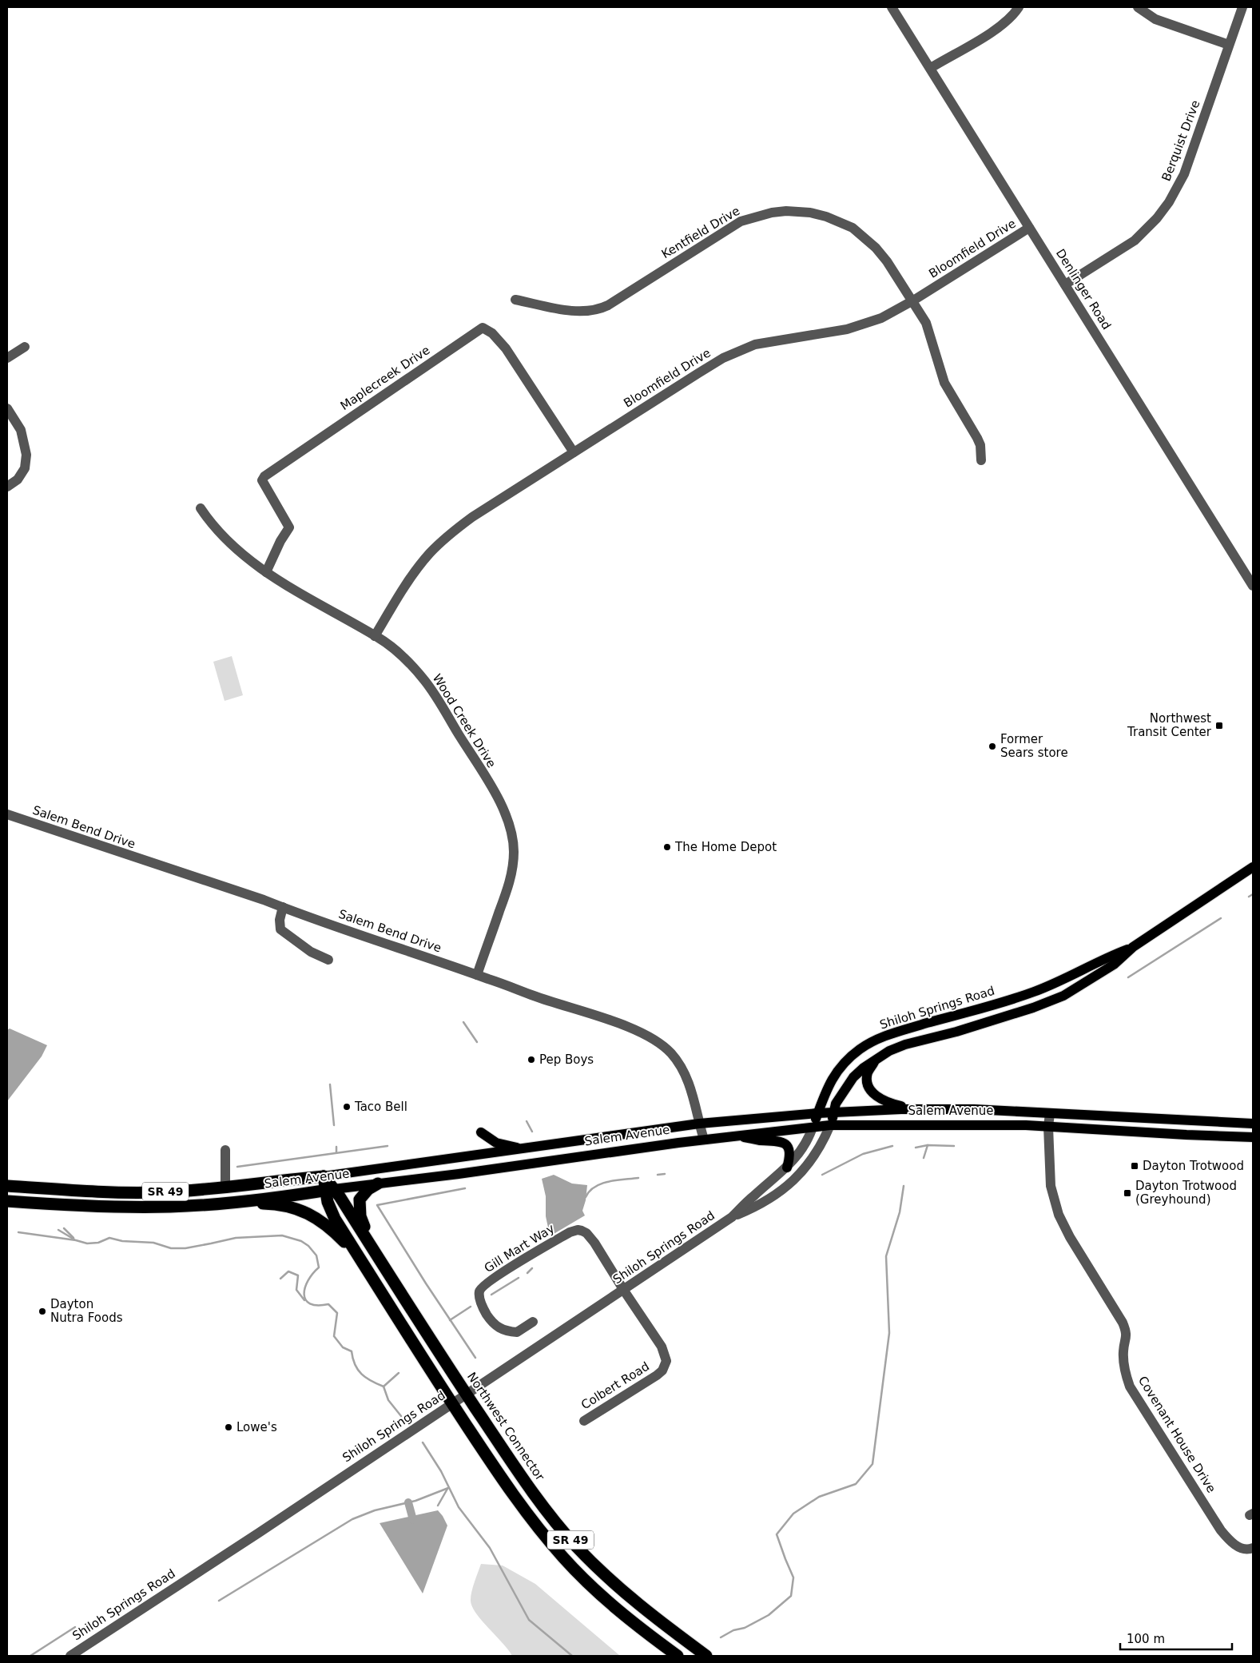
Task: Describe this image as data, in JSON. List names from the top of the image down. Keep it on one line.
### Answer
{"streets":{"highway":["Salem Avenue","SR 49","Northwest Connector"],"main road":["Shiloh Springs Road"],"street":["Berquist Drive","Kentfield Drive","Bloomfield Drive","Denlinger Road","Maplecreek Drive","Wood Creek Drive","Salem Bend Drive","Gill Mart Way","Colbert Road","Covenant House Drive"]},"crossings":[["Berquist Drive","Denlinger Road"],["Kentfield Drive","Bloomfield Drive"],["Bloomfield Drive","Denlinger Road"],["Bloomfield Drive","Maplecreek Drive"],["Bloomfield Drive","Wood Creek Drive"],["Maplecreek Drive","Wood Creek Drive"],["Wood Creek Drive","Salem Bend Drive"],["Salem Bend Drive","Salem Avenue"],["Shiloh Springs Road","Salem Avenue"],["Shiloh Springs Road","SR 49"],["Shiloh Springs Road","Gill Mart Way"],["Shiloh Springs Road","Colbert Road"],["Shiloh Springs Road","Northwest Connector"],["Salem Avenue","SR 49"],["Salem Avenue","Northwest Connector"],["Salem Avenue","Covenant House Drive"],["Gill Mart Way","Colbert Road"]],"places":{"transit":["Northwest Transit Center","Dayton Trotwood","Dayton Trotwood (Greyhound)"],"other":["Former Sears store","The Home Depot","Pep Boys","Taco Bell","Dayton Nutra Foods","Lowe's"]},"scale_bar":"100 m"}
